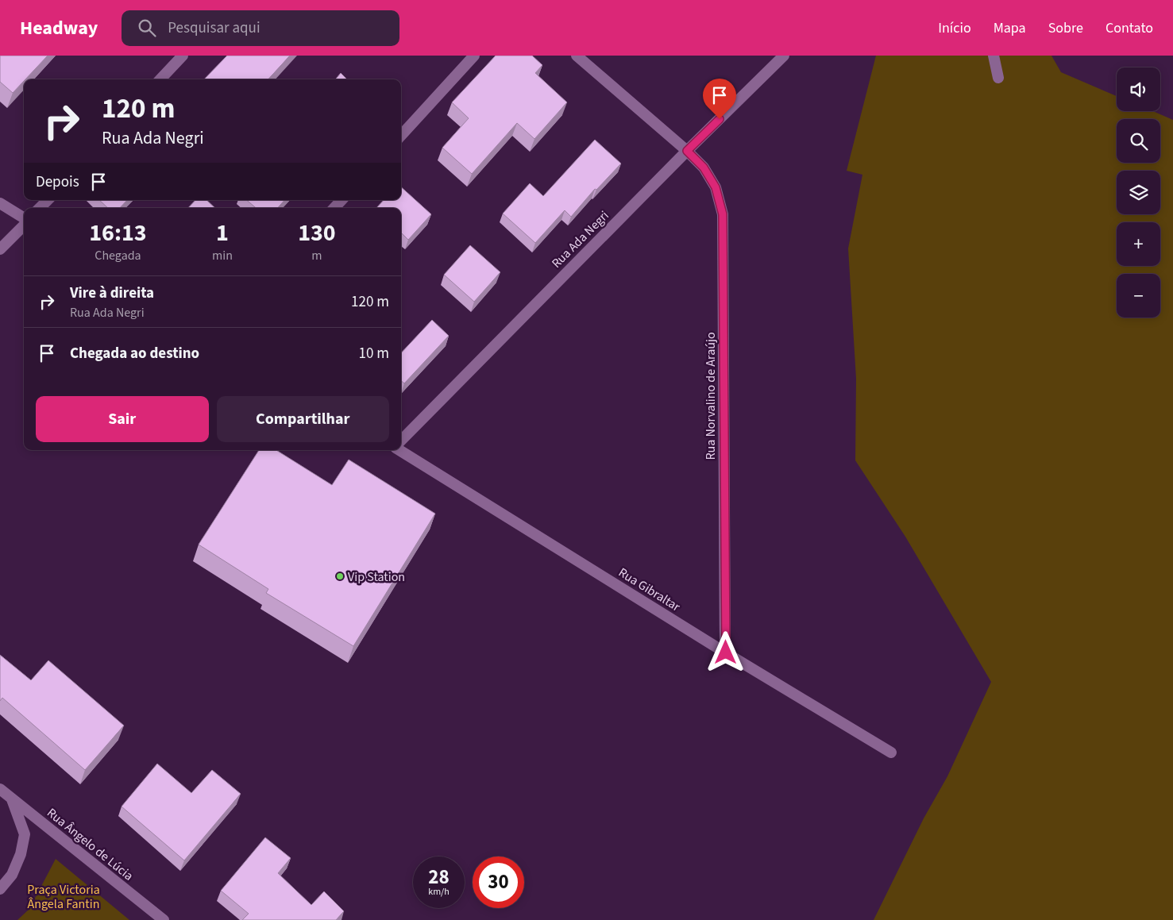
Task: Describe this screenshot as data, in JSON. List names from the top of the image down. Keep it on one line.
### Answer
{"streets":{"street":["Rua Ada Negri","Rua Norvalino de Araújo","Rua Gibraltar","Rua Ângelo de Lúcia"]},"crossings":[["Rua Ada Negri","Rua Norvalino de Araújo"],["Rua Norvalino de Araújo","Rua Gibraltar"]],"parks":["Praça Victoria Ângela Fantin"],"places":["Vip Station"],"page":{"header":"Headway","search":"Pesquisar aqui","nav":["Início","Mapa","Sobre","Contato"],"map_buttons":["+","−"],"turn":["120 m","Rua Ada Negri"],"then":"Depois","eta":["16:13","Chegada","1","min","130","m"],"list":[{"name":"Vire à direita","note":"Rua Ada Negri","value":"120 m"},{"name":"Chegada ao destino","value":"10 m"}],"buttons":["Sair","Compartilhar"],"speed":"28 km/h","limit":"30"}}
